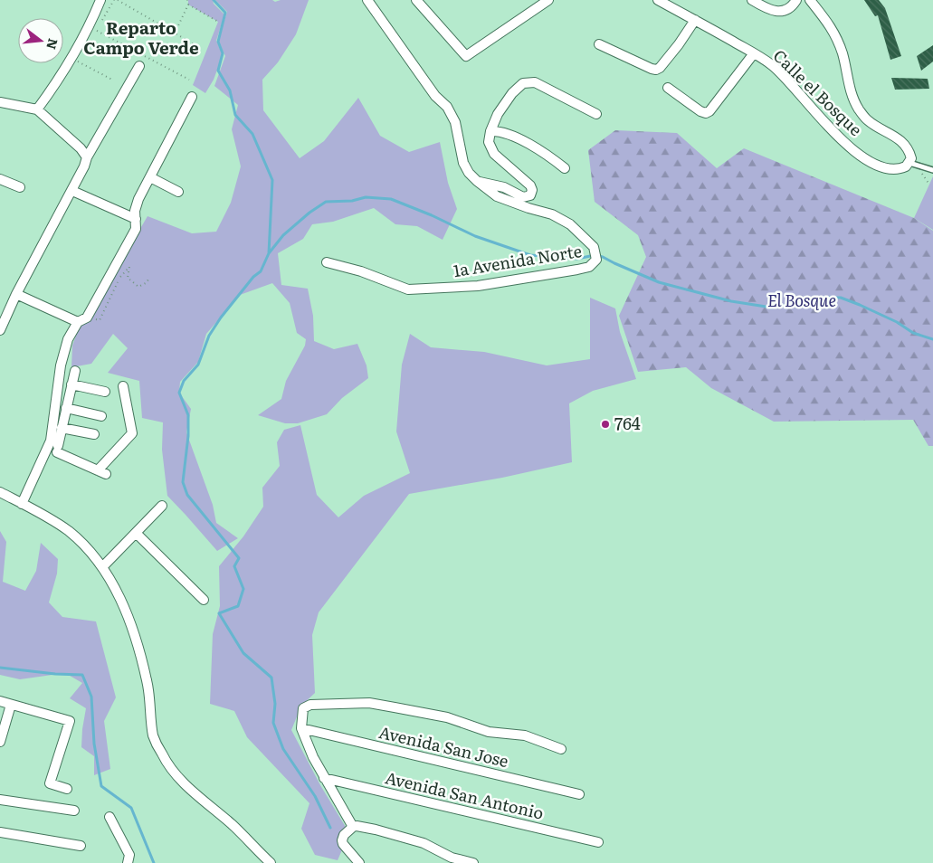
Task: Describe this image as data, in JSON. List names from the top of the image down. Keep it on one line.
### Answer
{"streets":{"street":["Calle el Bosque","1a Avenida Norte","Avenida San Jose","Avenida San Antonio"]},"districts":["Reparto Campo Verde"],"parks":["El Bosque"],"places":["764"],"north":"right"}
